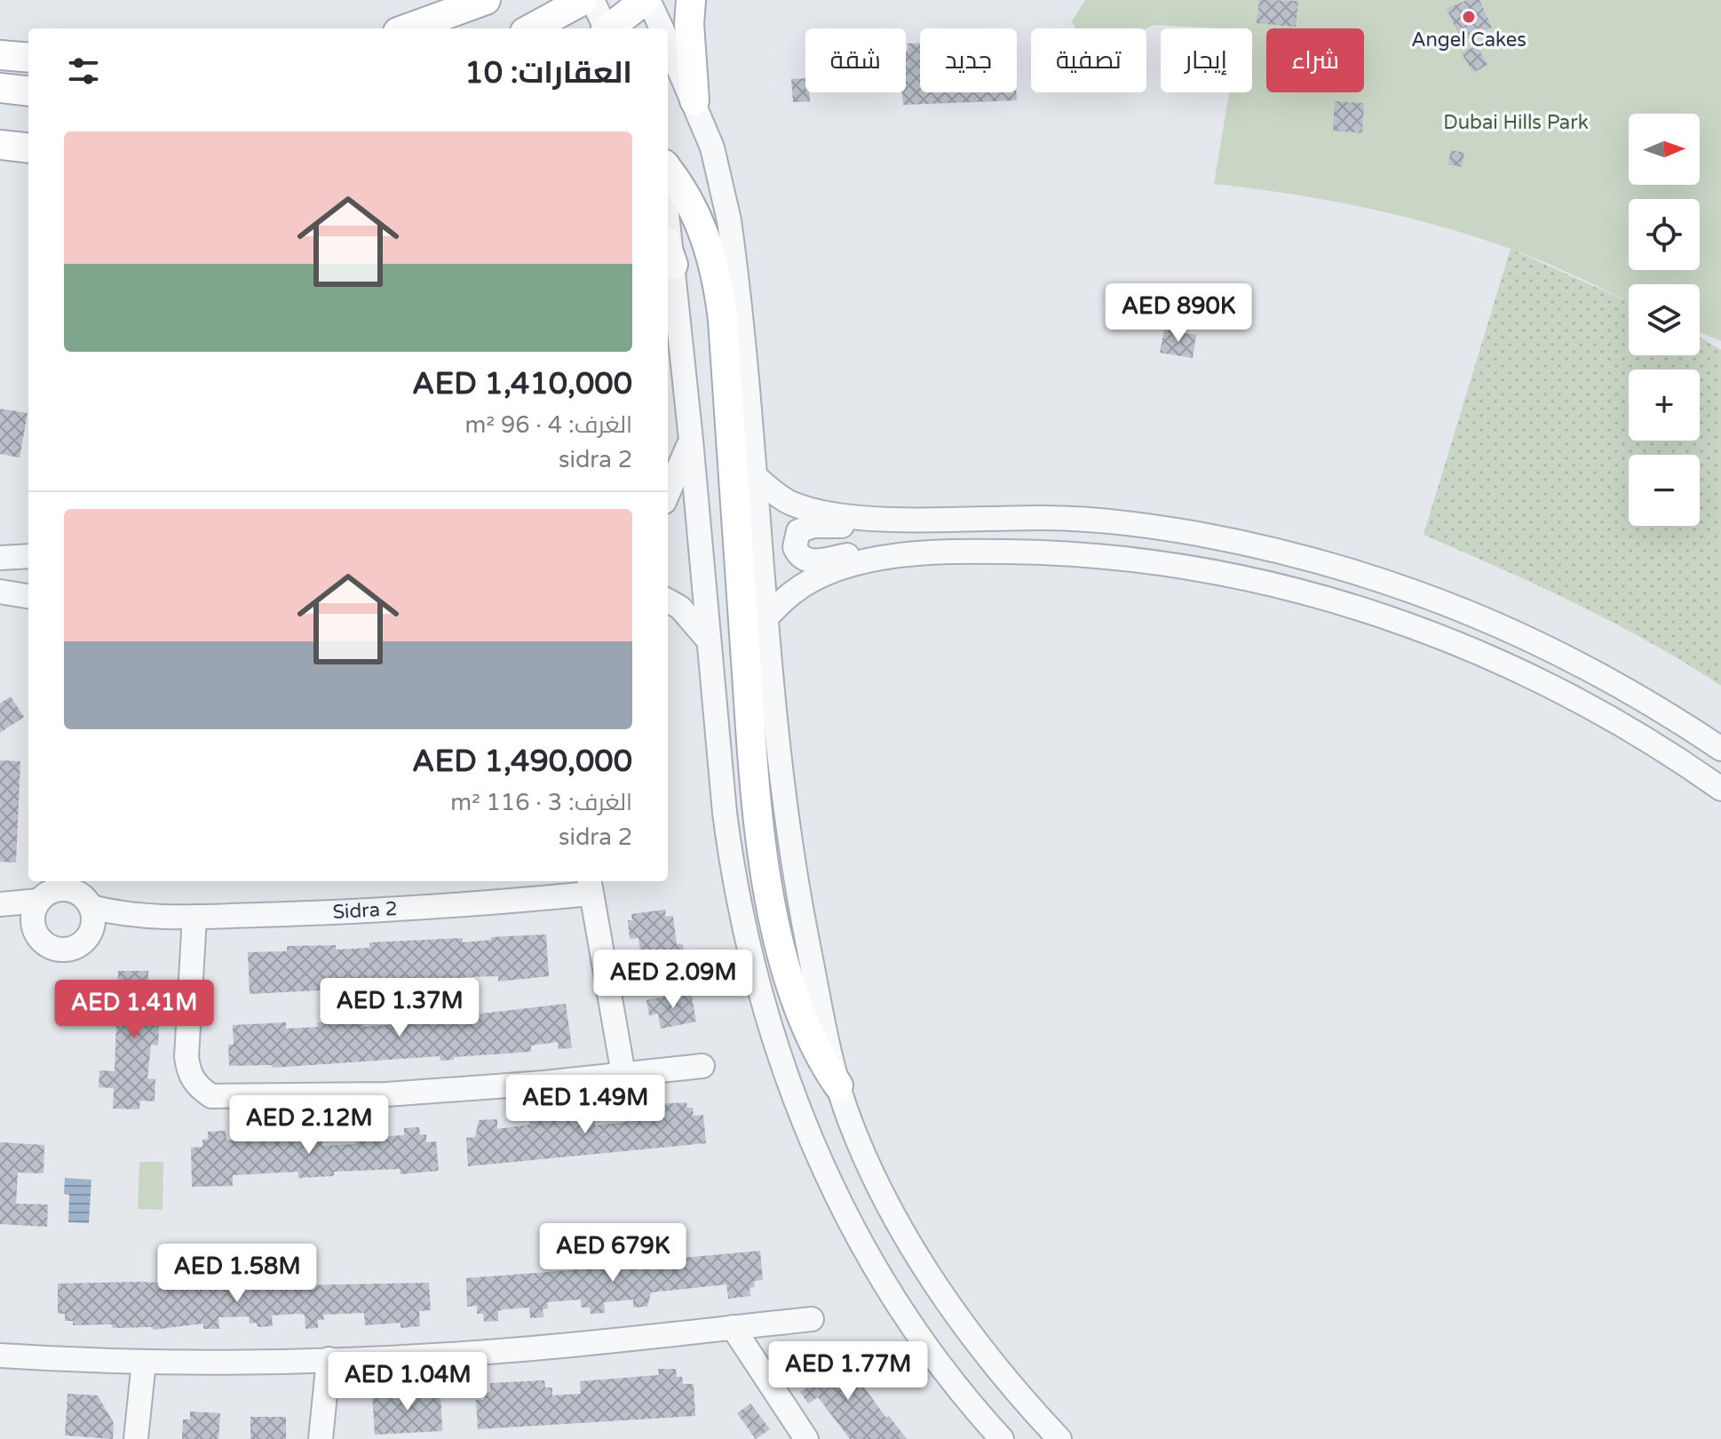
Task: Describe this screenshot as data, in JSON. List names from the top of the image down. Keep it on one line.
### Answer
{"streets":{"street":["Sidra 2"]},"parks":["Dubai Hills Park"],"places":["Angel Cakes"],"north":"right","page":{"chip":["شراء","إيجار","تصفية","جديد","شقة"],"heading":"العقارات: 10","map_buttons":["+","−"],"list":[{"name":"AED 1,410,000","note":"الغرف: 4 · 96 m² · sidra 2"},{"name":"AED 1,490,000","note":"الغرف: 3 · 116 m² · sidra 2"}],"price":["AED 890K","AED 2.09M","AED 1.37M","AED 1.41M","AED 1.49M","AED 2.12M","AED 679K","AED 1.58M","AED 1.77M","AED 1.04M"]}}
